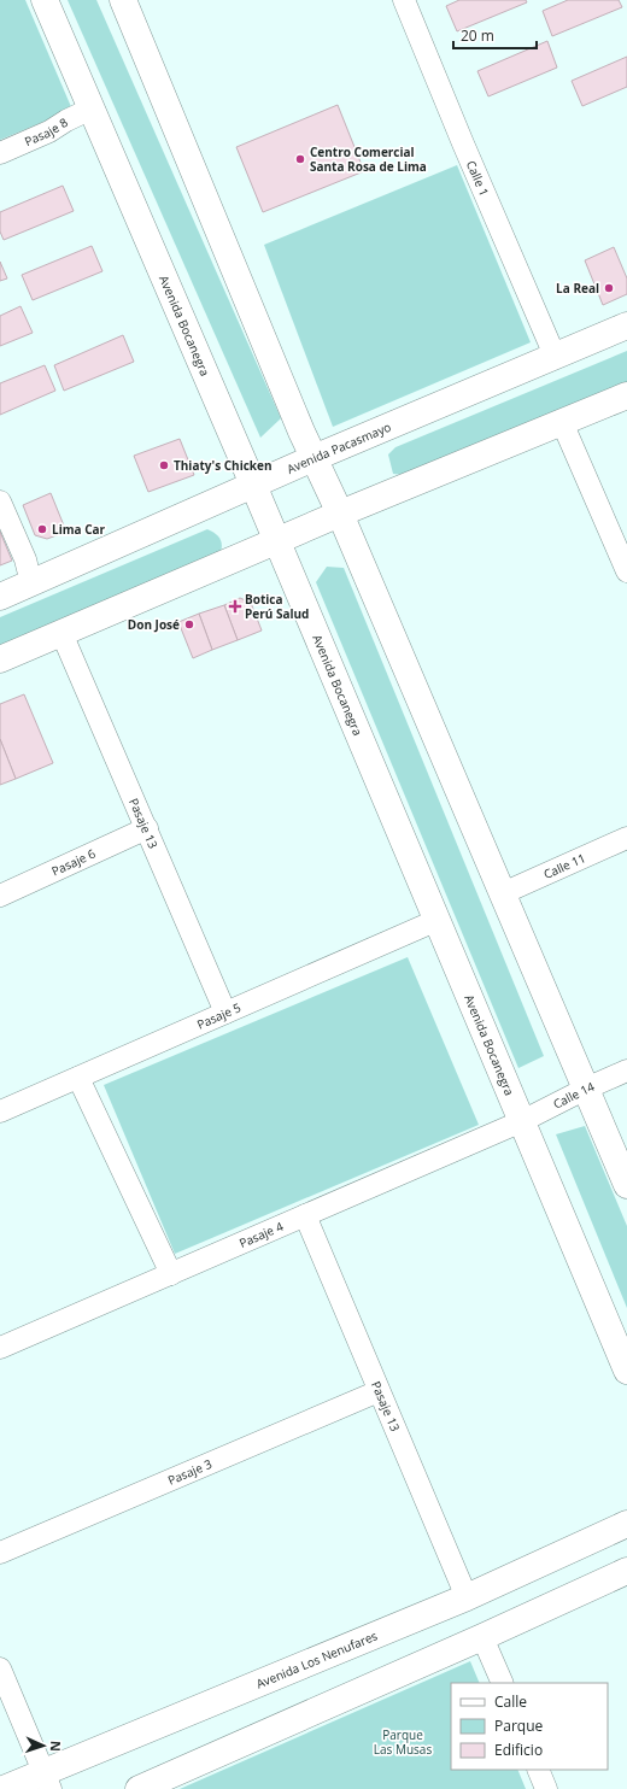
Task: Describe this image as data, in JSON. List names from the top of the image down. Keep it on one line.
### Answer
{"streets":{"main road":["Avenida Bocanegra","Avenida Pacasmayo","Avenida Los Nenufares"],"street":["Pasaje 8","Calle 1","Pasaje 13","Pasaje 6","Calle 11","Pasaje 5","Calle 14","Pasaje 4","Pasaje 3"]},"crossings":[["Pasaje 8","Avenida Bocanegra"],["Calle 1","Avenida Pacasmayo"],["Avenida Bocanegra","Avenida Pacasmayo"],["Avenida Bocanegra","Pasaje 5"],["Avenida Bocanegra","Calle 14"],["Avenida Bocanegra","Pasaje 4"],["Pasaje 13","Pasaje 6"],["Pasaje 13","Pasaje 5"],["Pasaje 13","Pasaje 4"],["Pasaje 13","Pasaje 3"],["Pasaje 13","Avenida Los Nenufares"],["Calle 14","Pasaje 4"]],"parks":["Parque Las Musas"],"places":{"other":["Centro Comercial Santa Rosa de Lima","La Real","Thiaty's Chicken","Lima Car","Don José"],"health":["Botica Perú Salud"]},"legend":["Calle","Parque","Edificio"],"scale_bar":"20 m","north":"right"}
